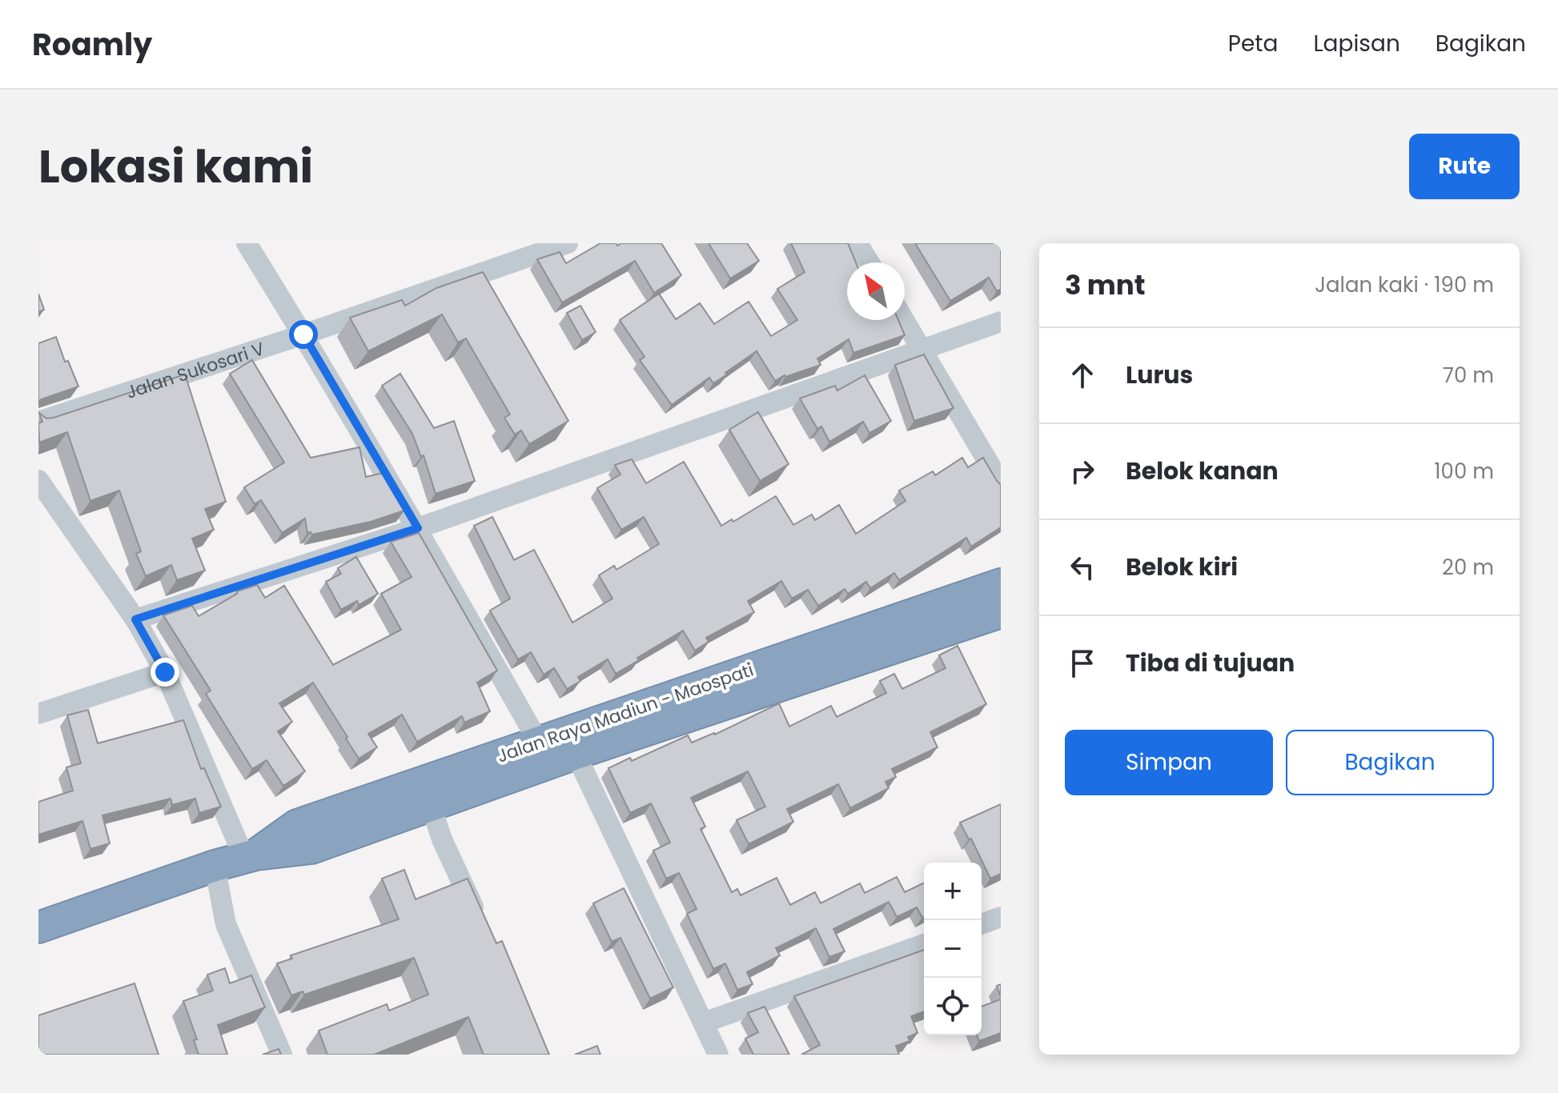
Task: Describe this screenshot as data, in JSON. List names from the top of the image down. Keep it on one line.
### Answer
{"streets":{"highway":["Jalan Raya Madiun - Maospati"],"street":["Jalan Sukosari V"]},"north":"top left","page":{"header":"Roamly","nav":["Peta","Lapisan","Bagikan"],"title":"Lokasi kami","buttons":["Rute",["Simpan","Bagikan"]],"heading":["3 mnt","Jalan kaki · 190 m"],"list":[["Lurus","70 m"],["Belok kanan","100 m"],["Belok kiri","20 m"],"Tiba di tujuan"],"map_buttons":["+","−"]}}
